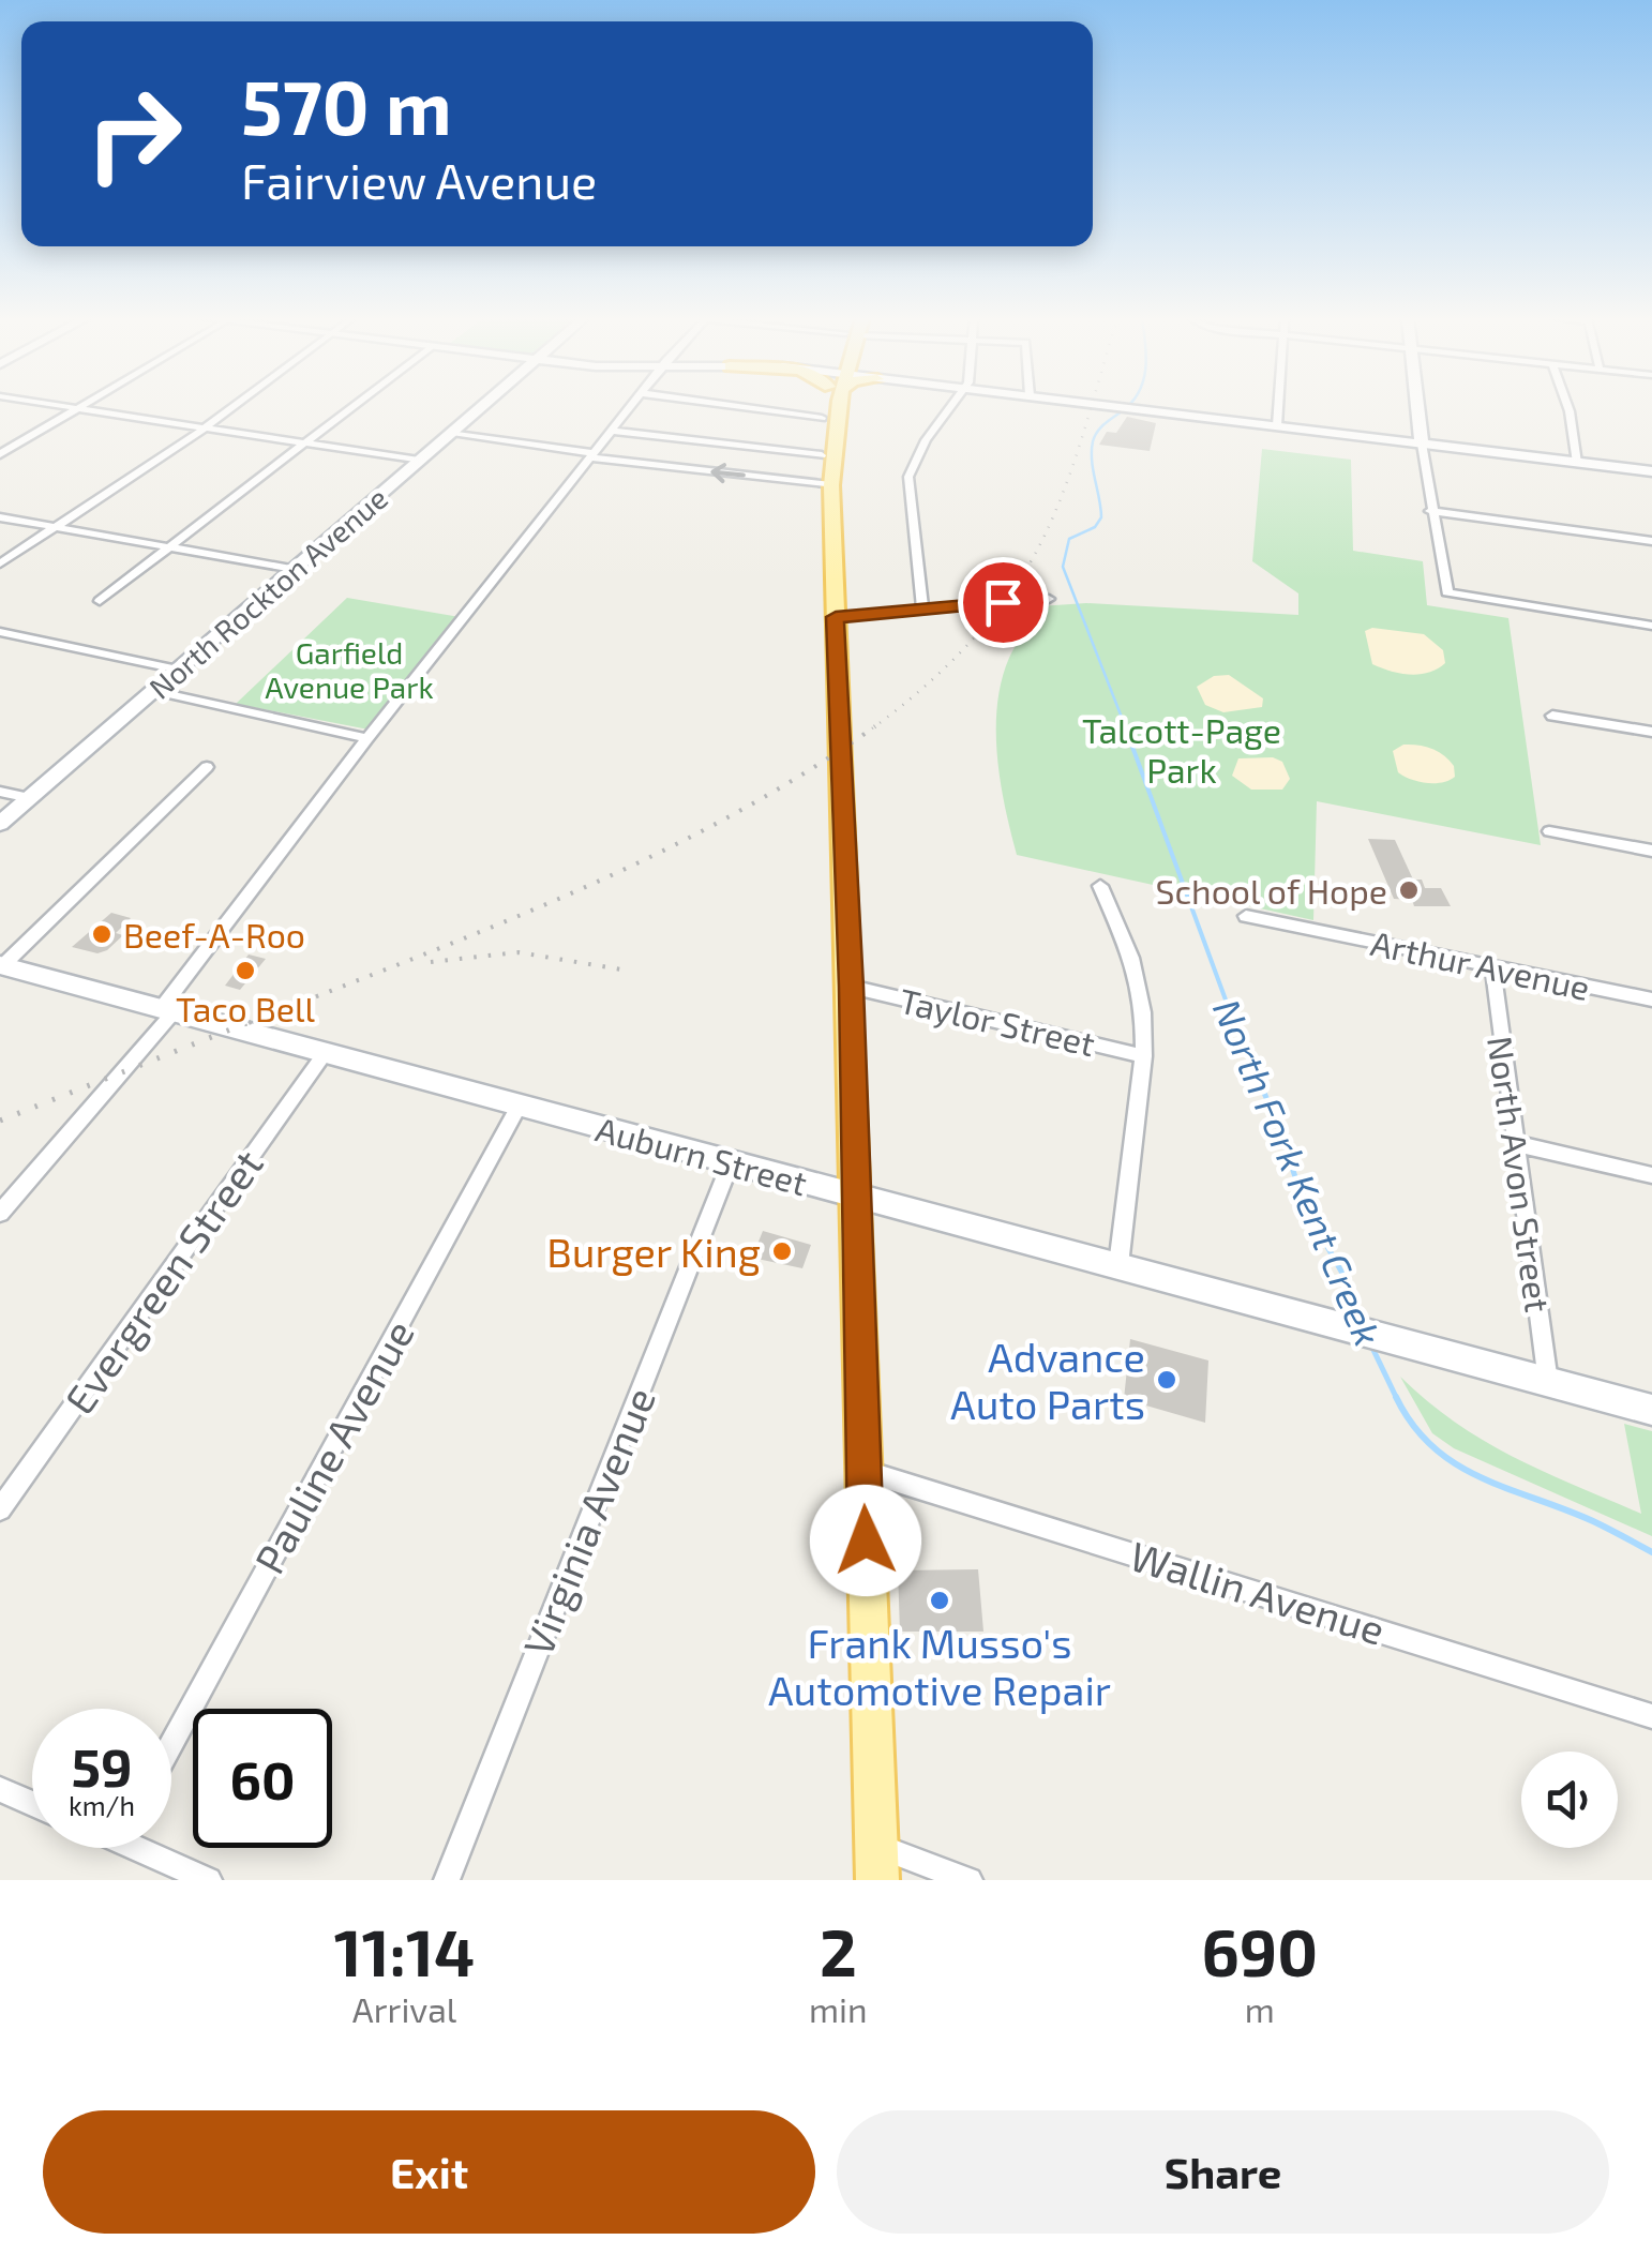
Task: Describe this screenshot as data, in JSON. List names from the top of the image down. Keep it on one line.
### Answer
{"streets":{"main road":["North Rockton Avenue","Auburn Street"],"street":["Arthur Avenue","Taylor Street","North Avon Street","Evergreen Street","Pauline Avenue","Virginia Avenue","Wallin Avenue"]},"crossings":[["Arthur Avenue","North Avon Street"],["Auburn Street","North Avon Street"],["Auburn Street","Evergreen Street"],["Auburn Street","Pauline Avenue"],["Auburn Street","Virginia Avenue"]],"water":["North Fork Kent Creek"],"parks":["Garfield Avenue Park","Talcott-Page Park"],"places":["School of Hope","Beef-A-Roo","Taco Bell","Burger King","Advance Auto Parts","Frank Musso's Automotive Repair"],"page":{"turn":["570 m","Fairview Avenue"],"speed":"59 km/h","limit":"60","eta":["11:14","Arrival","2","min","690","m"],"buttons":["Exit","Share"]}}
